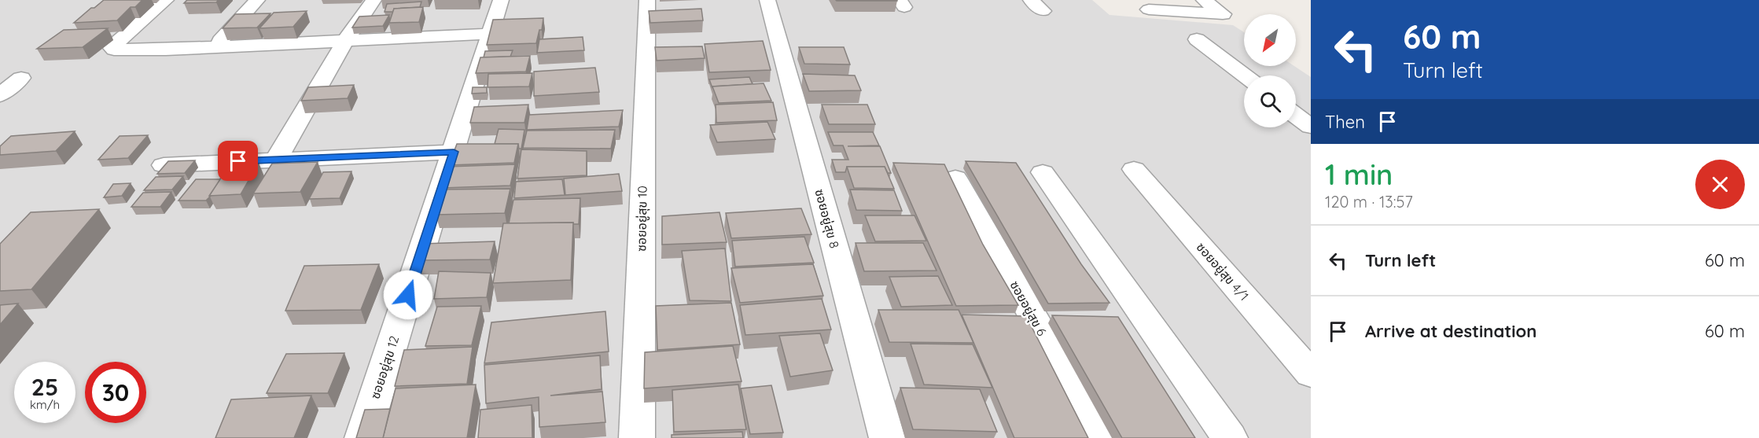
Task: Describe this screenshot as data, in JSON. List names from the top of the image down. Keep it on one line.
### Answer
{"streets":{"street":["ซอยอยู่สุข 10","ซอยอยู่สุข 8","ซอยอยู่สุข 4/1","ซอยอยู่สุข 6","ซอยอยู่สุข 12"]},"north":"bottom left","page":{"turn":["60 m","Turn left"],"then":"Then","heading":["1 min","120 m · 13:57"],"list":[{"name":"Turn left","value":"60 m"},{"name":"Arrive at destination","value":"60 m"}],"speed":"25 km/h","limit":"30"}}
